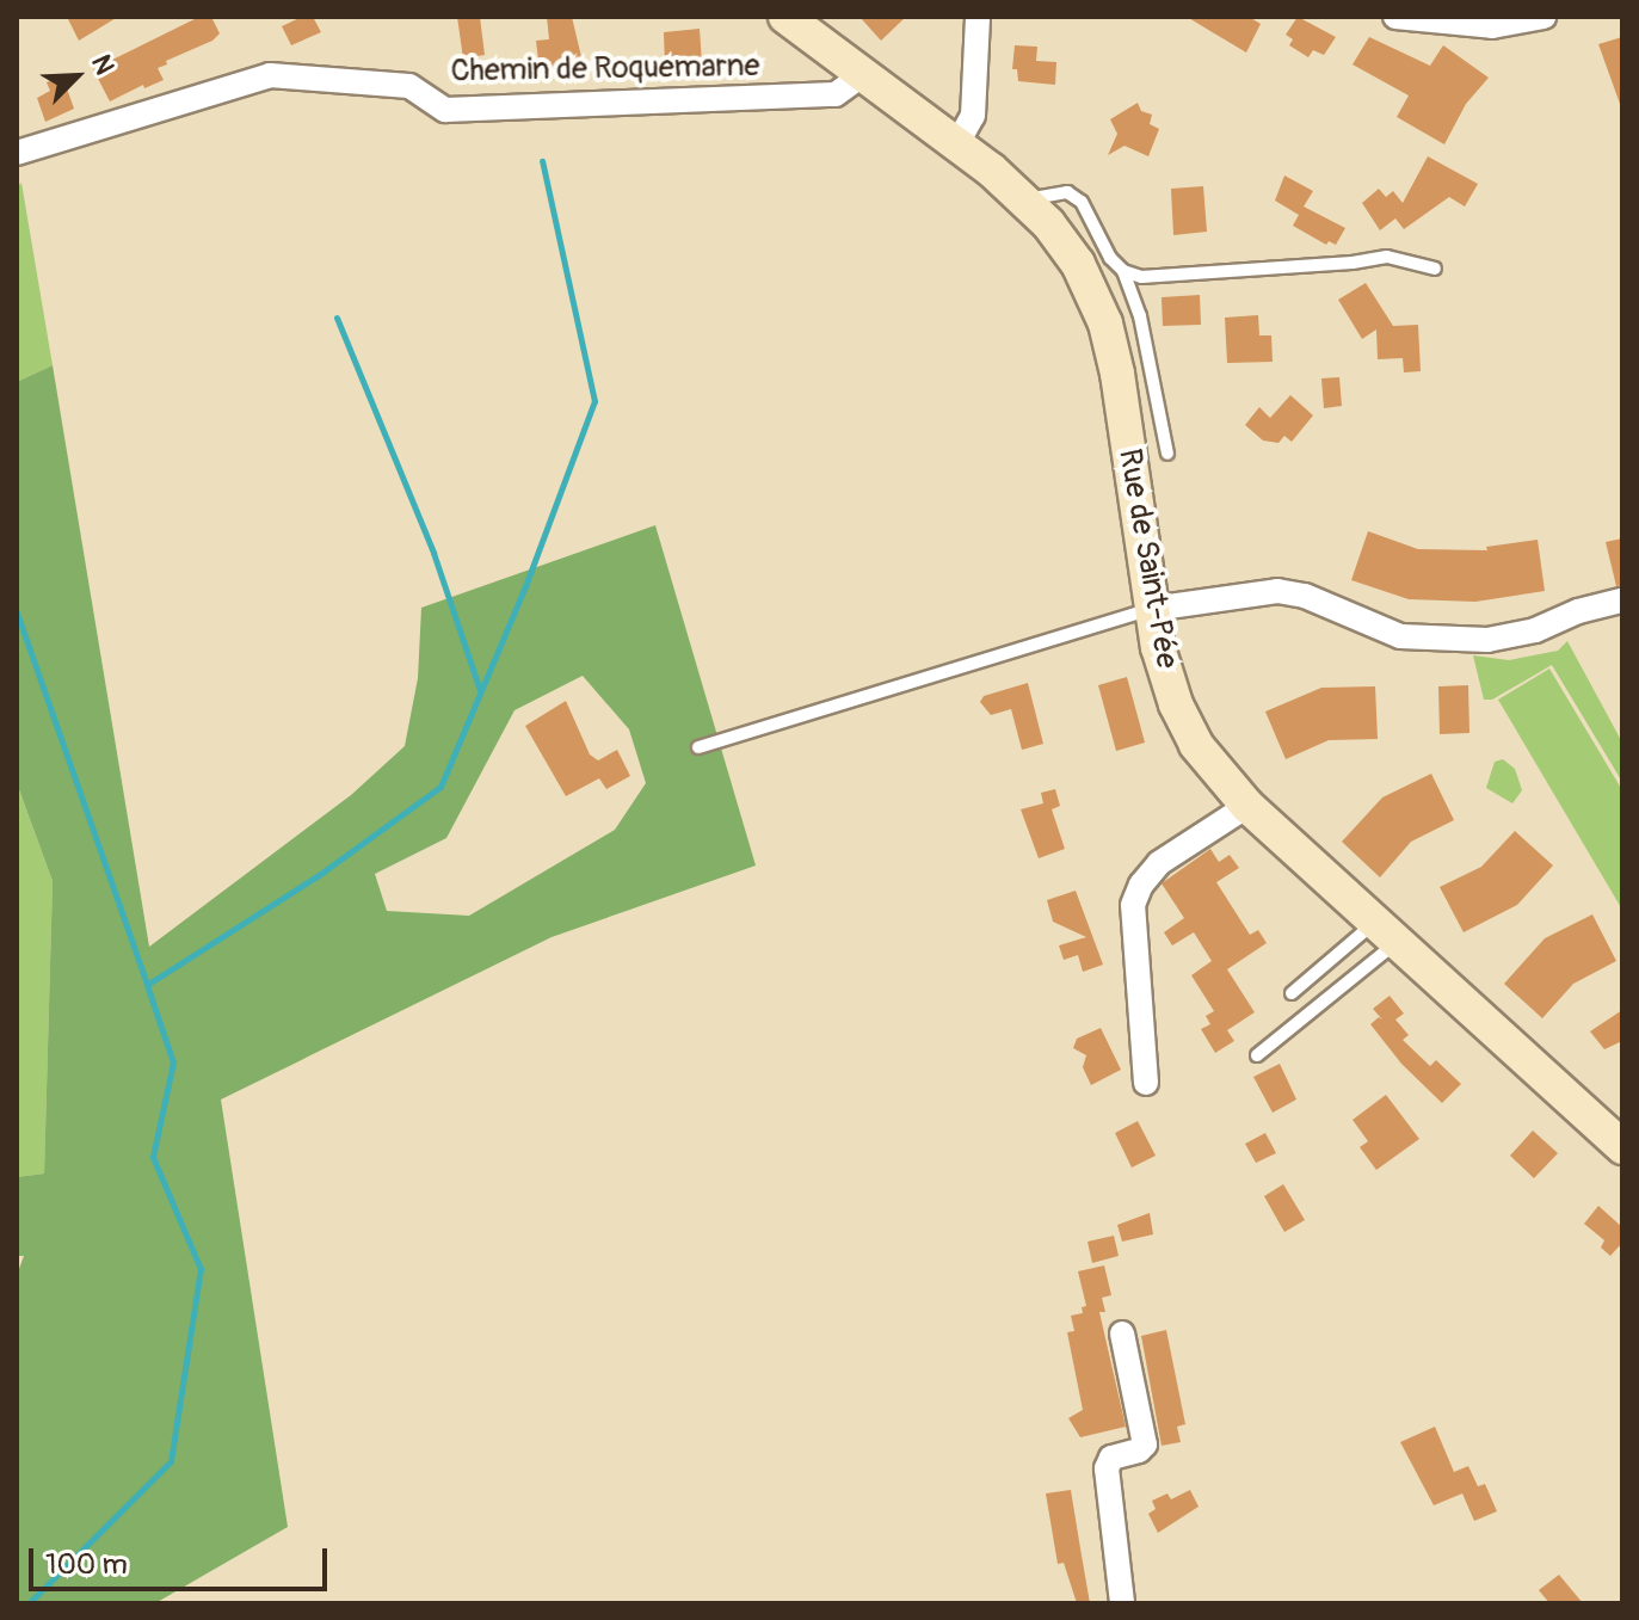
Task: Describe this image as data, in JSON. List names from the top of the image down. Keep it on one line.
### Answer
{"streets":{"main road":["Rue de Saint-Pée"],"street":["Chemin de Roquemarne"]},"crossings":[["Chemin de Roquemarne","Rue de Saint-Pée"]],"scale_bar":"100 m","north":"top right"}
